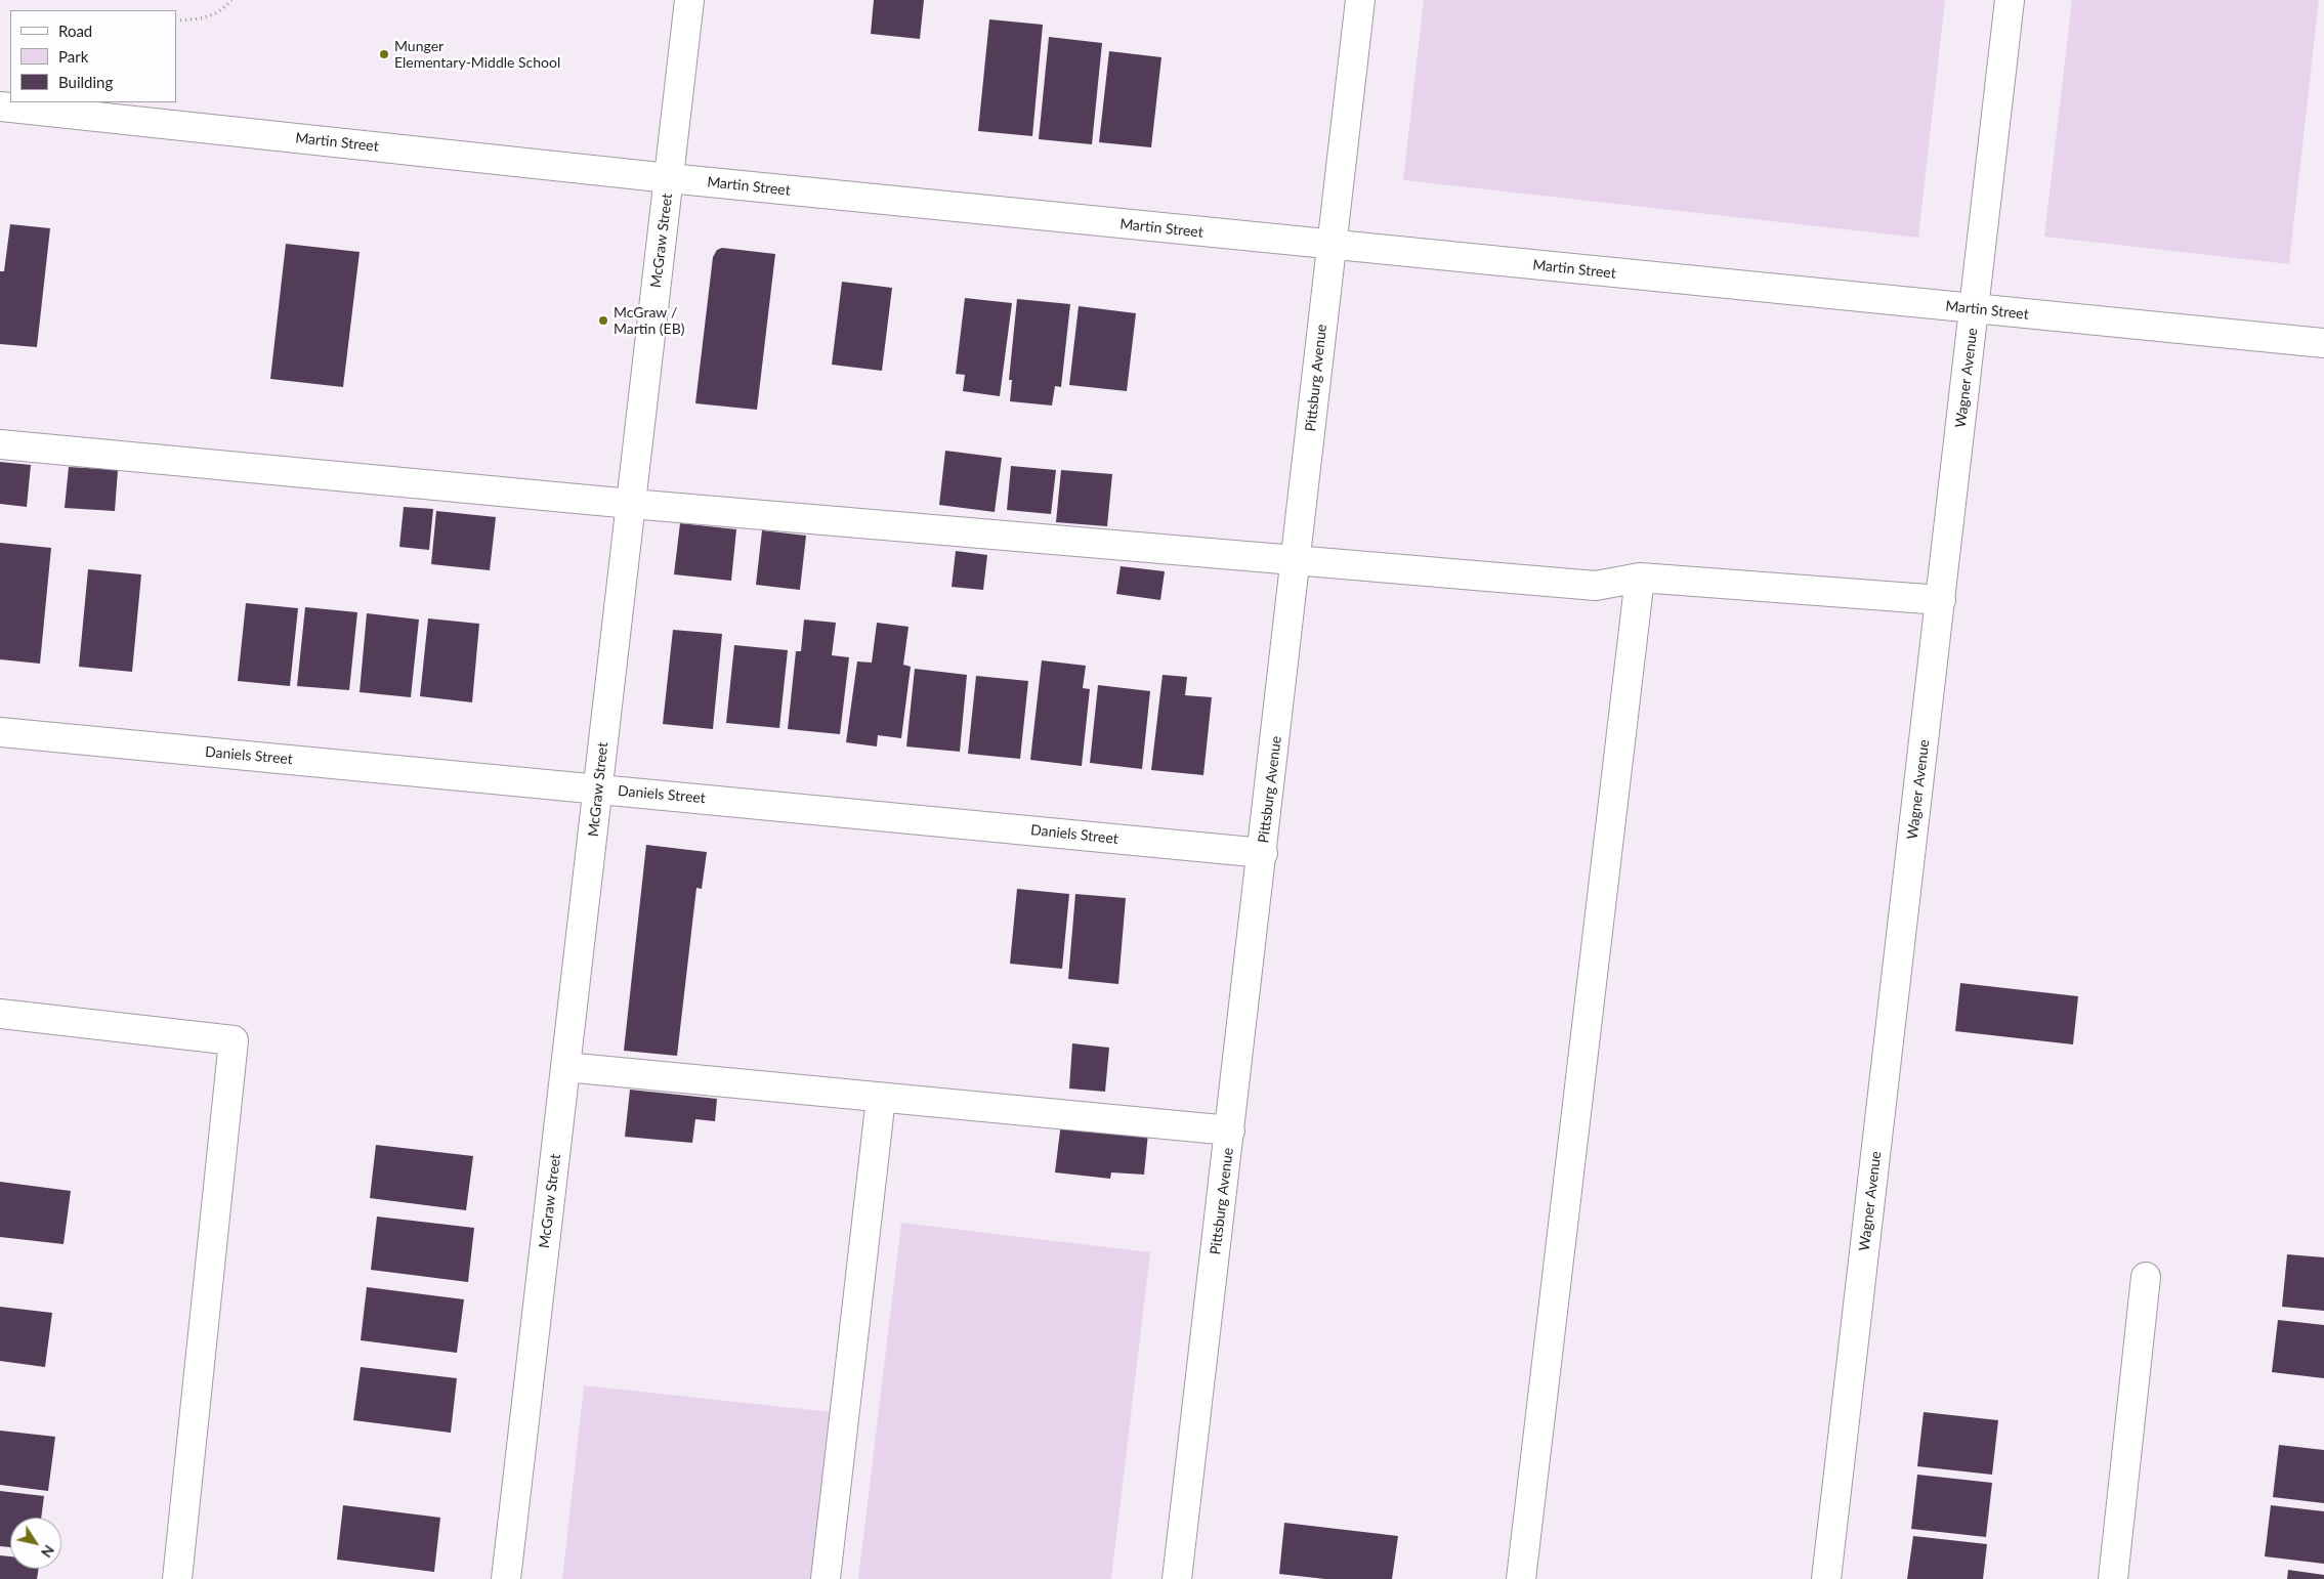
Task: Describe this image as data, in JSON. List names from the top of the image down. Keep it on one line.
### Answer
{"streets":{"street":["Martin Street","McGraw Street","Pittsburg Avenue","Wagner Avenue","Daniels Street"]},"crossings":[["Martin Street","McGraw Street"],["Martin Street","Pittsburg Avenue"],["Martin Street","Wagner Avenue"],["McGraw Street","Daniels Street"],["Pittsburg Avenue","Daniels Street"]],"places":["Munger Elementary-Middle School","McGraw / Martin (EB)"],"legend":["Road","Park","Building"],"north":"bottom right"}
